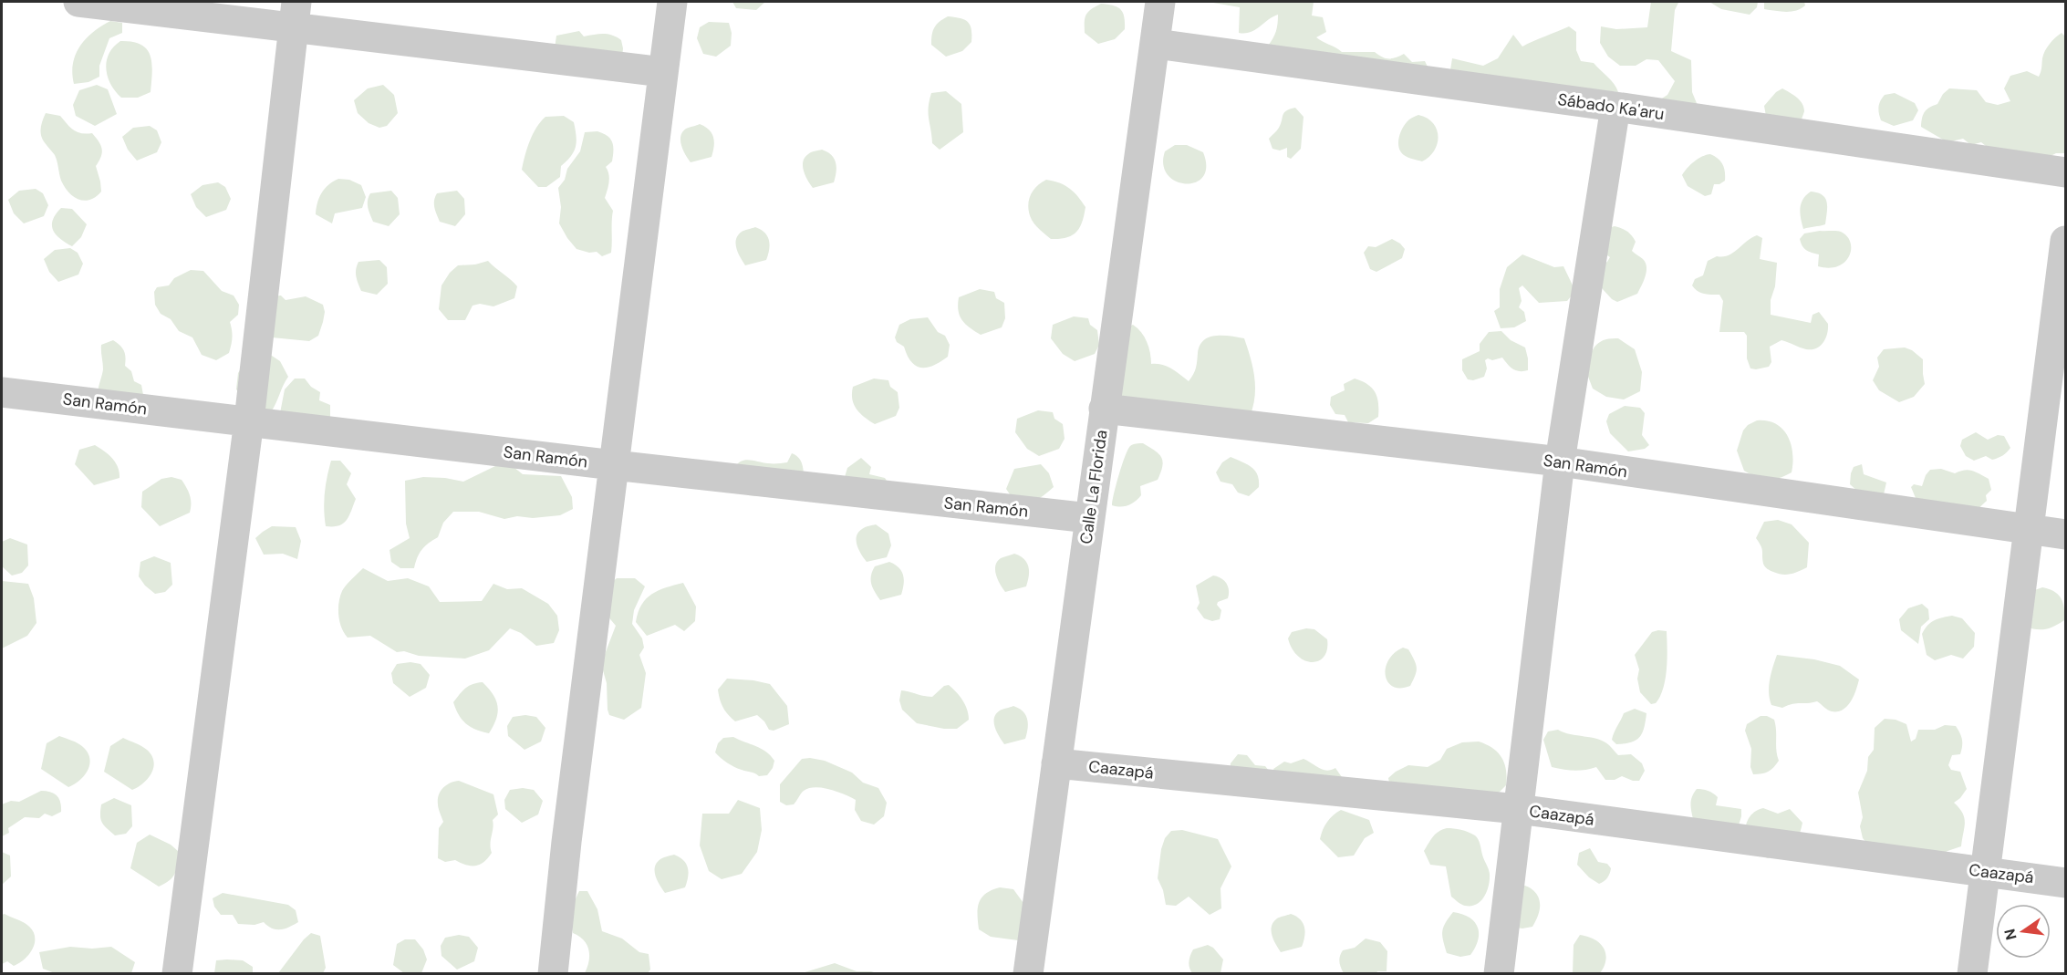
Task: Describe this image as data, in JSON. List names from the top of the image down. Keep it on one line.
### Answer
{"streets":{"street":["Sábado Ka'aru","San Ramón","Calle La Florida","Caazapá"]},"crossings":[["Sábado Ka'aru","Calle La Florida"],["San Ramón","Calle La Florida"],["Calle La Florida","Caazapá"]],"north":"left"}
